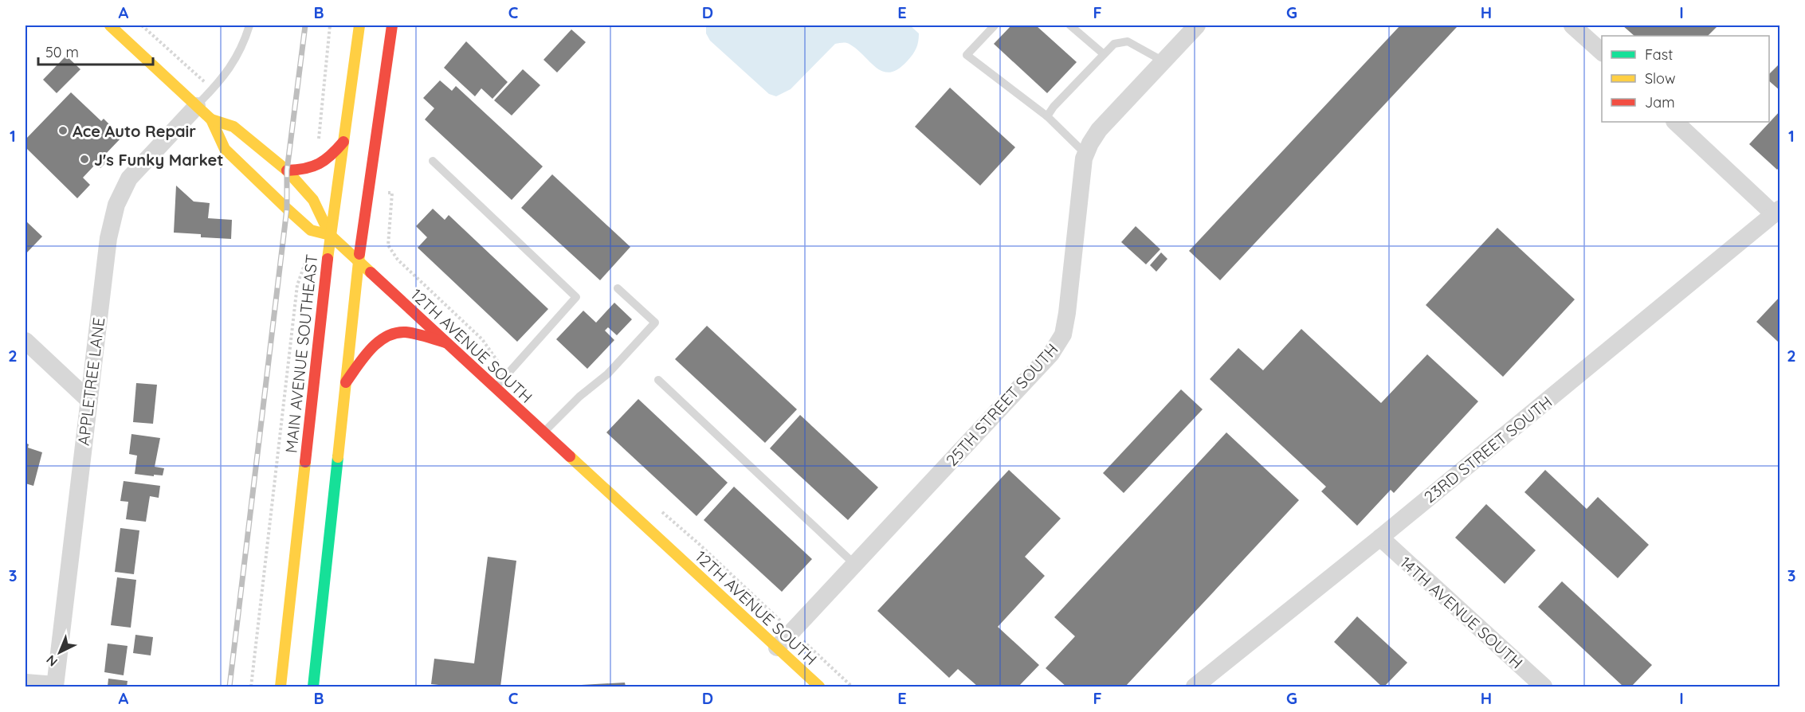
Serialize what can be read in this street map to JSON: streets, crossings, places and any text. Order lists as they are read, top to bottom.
{
  "streets": {
    "main road": ["12TH AVENUE SOUTH", "MAIN AVENUE SOUTHEAST"],
    "street": [
      "APPLETREE LANE",
      "25TH STREET SOUTH",
      "23RD STREET SOUTH",
      "14TH AVENUE SOUTH"
    ]
  },
  "crossings": [
    ["12TH AVENUE SOUTH", "MAIN AVENUE SOUTHEAST"],
    ["12TH AVENUE SOUTH", "APPLETREE LANE"],
    ["12TH AVENUE SOUTH", "25TH STREET SOUTH"],
    ["23RD STREET SOUTH", "14TH AVENUE SOUTH"]
  ],
  "places": ["Ace Auto Repair", "J's Funky Market"],
  "legend": ["Fast", "Slow", "Jam"],
  "scale_bar": "50 m",
  "north": "bottom left",
  "grid": {
    "columns": [
      "A",
      "B",
      "C",
      "D",
      "E",
      "F",
      "G",
      "H",
      "I"
    ],
    "rows": ["1", "2", "3"]
  }
}
